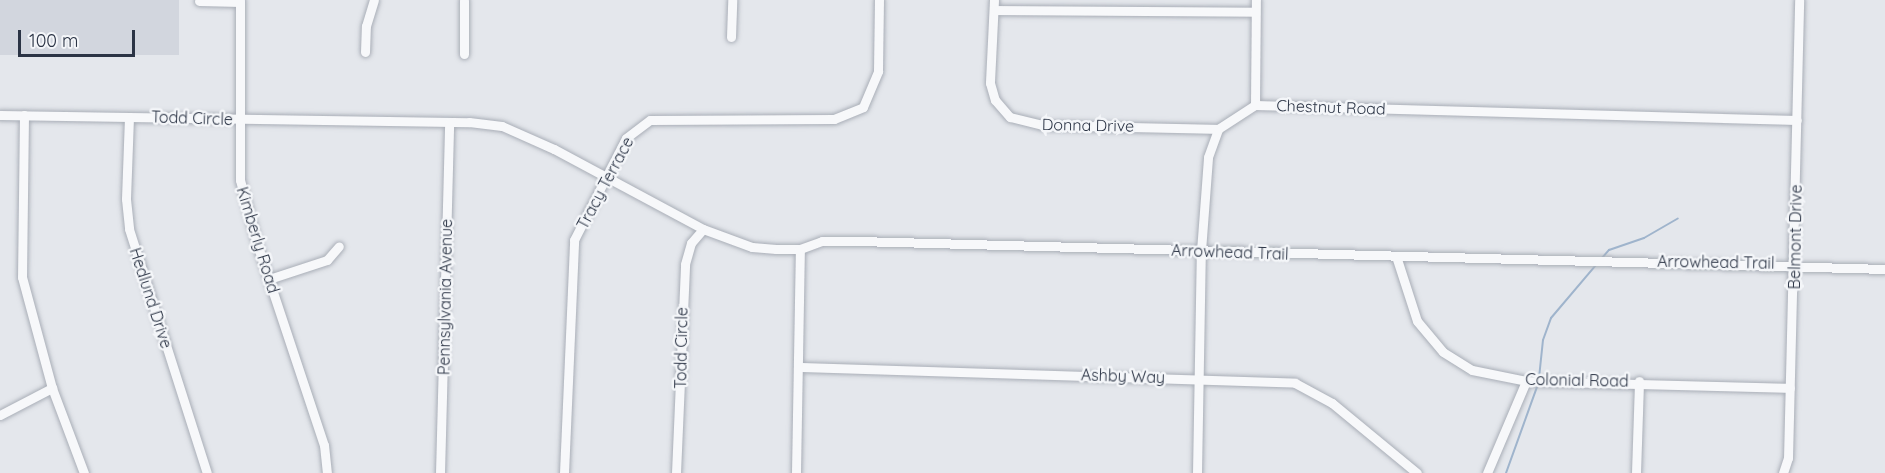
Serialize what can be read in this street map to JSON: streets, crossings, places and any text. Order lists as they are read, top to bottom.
{
  "streets": {
    "street": [
      "Chestnut Road",
      "Todd Circle",
      "Donna Drive",
      "Tracy Terrace",
      "Belmont Drive",
      "Kimberly Road",
      "Arrowhead Trail",
      "Pennsylvania Avenue",
      "Hedlund Drive",
      "Ashby Way",
      "Colonial Road"
    ]
  },
  "crossings": [
    ["Chestnut Road", "Donna Drive"],
    ["Chestnut Road", "Belmont Drive"],
    ["Todd Circle", "Tracy Terrace"],
    ["Todd Circle", "Kimberly Road"],
    ["Todd Circle", "Arrowhead Trail"],
    ["Todd Circle", "Pennsylvania Avenue"],
    ["Todd Circle", "Hedlund Drive"],
    ["Belmont Drive", "Arrowhead Trail"],
    ["Belmont Drive", "Colonial Road"],
    ["Arrowhead Trail", "Colonial Road"]
  ],
  "scale_bar": "100 m"
}
